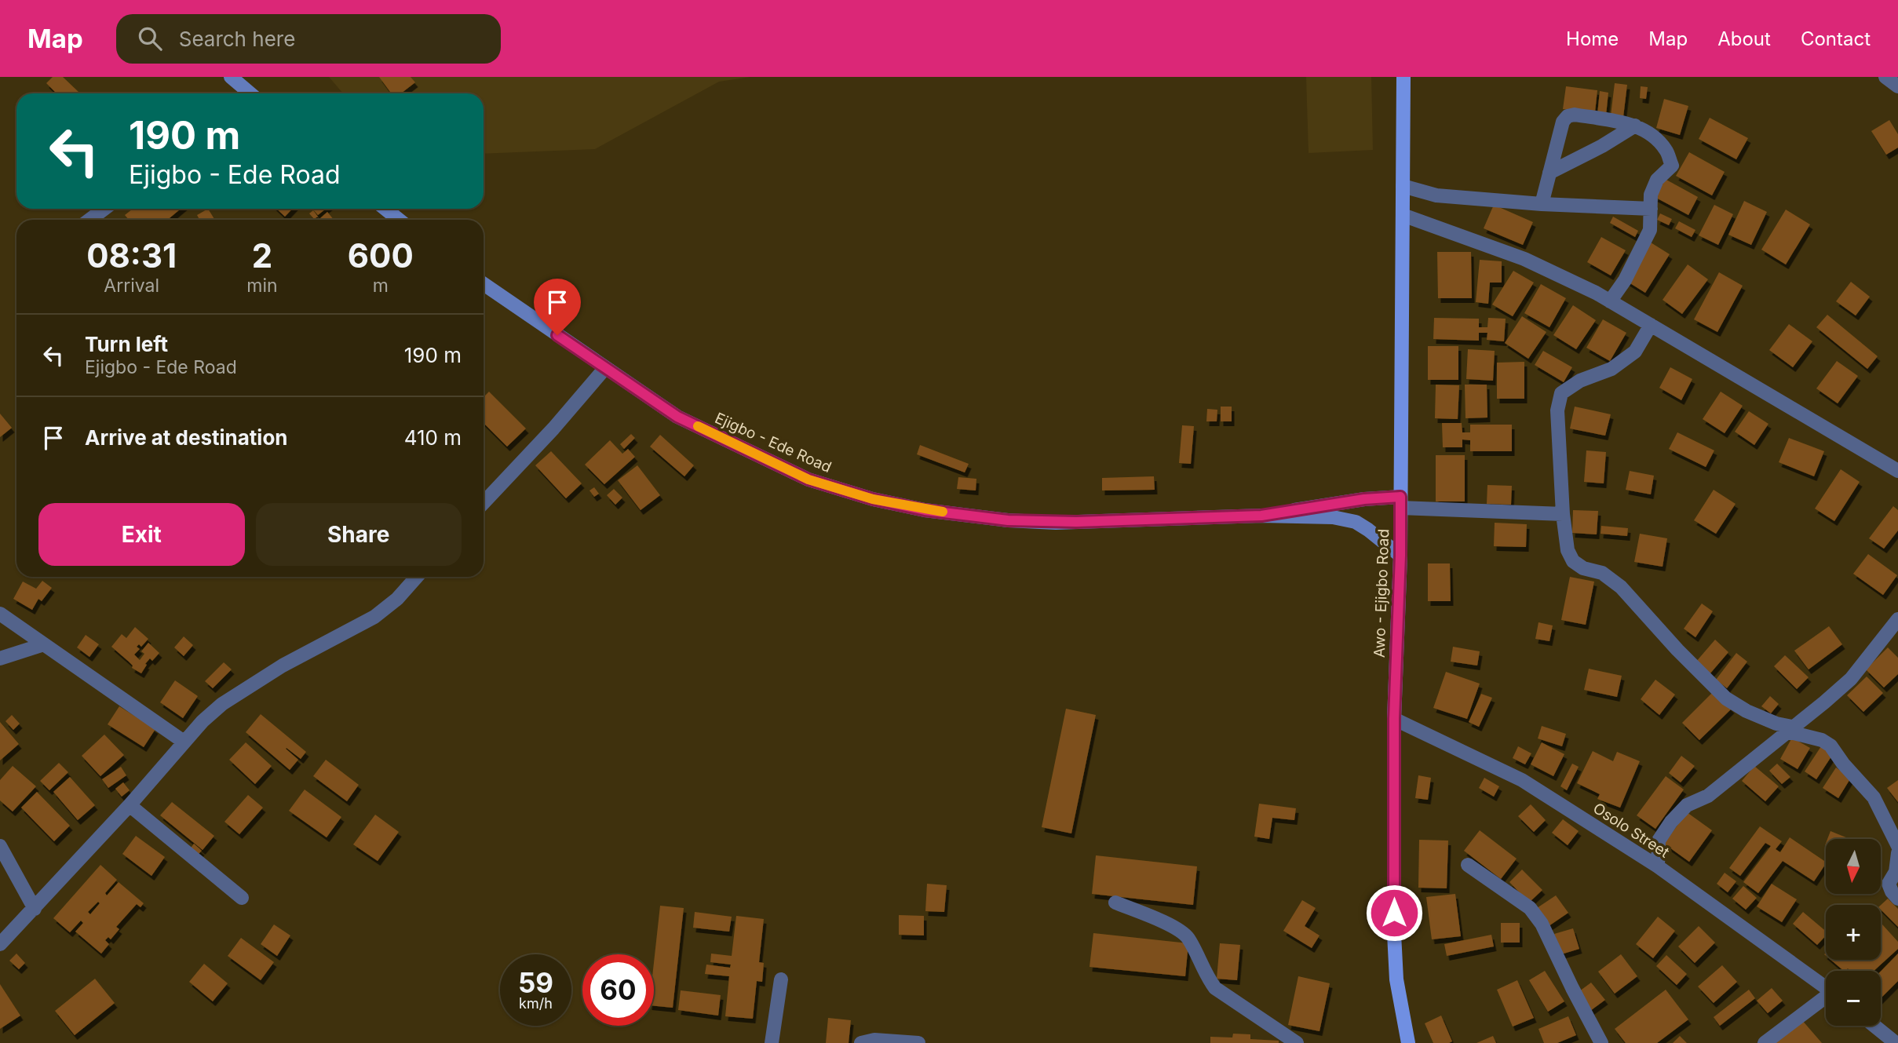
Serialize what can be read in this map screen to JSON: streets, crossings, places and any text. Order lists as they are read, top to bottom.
{
  "streets": {
    "main road": ["Ejigbo - Ede Road", "Awo - Ejigbo Road"],
    "street": ["Osolo Street"]
  },
  "crossings": [
    ["Ejigbo - Ede Road", "Awo - Ejigbo Road"],
    ["Awo - Ejigbo Road", "Osolo Street"]
  ],
  "north": "bottom",
  "page": {
    "header": "Map",
    "search": "Search here",
    "nav": [
      "Home",
      "Map",
      "About",
      "Contact"
    ],
    "turn": ["190 m", "Ejigbo - Ede Road"],
    "eta": [
      "08:31",
      "Arrival",
      "2",
      "min",
      "600",
      "m"
    ],
    "list": [
      {
        "name": "Turn left",
        "note": "Ejigbo - Ede Road",
        "value": "190 m"
      },
      {
        "name": "Arrive at destination",
        "value": "410 m"
      }
    ],
    "buttons": ["Exit", "Share"],
    "map_buttons": ["+", "−"],
    "speed": "59 km/h",
    "limit": "60"
  }
}
